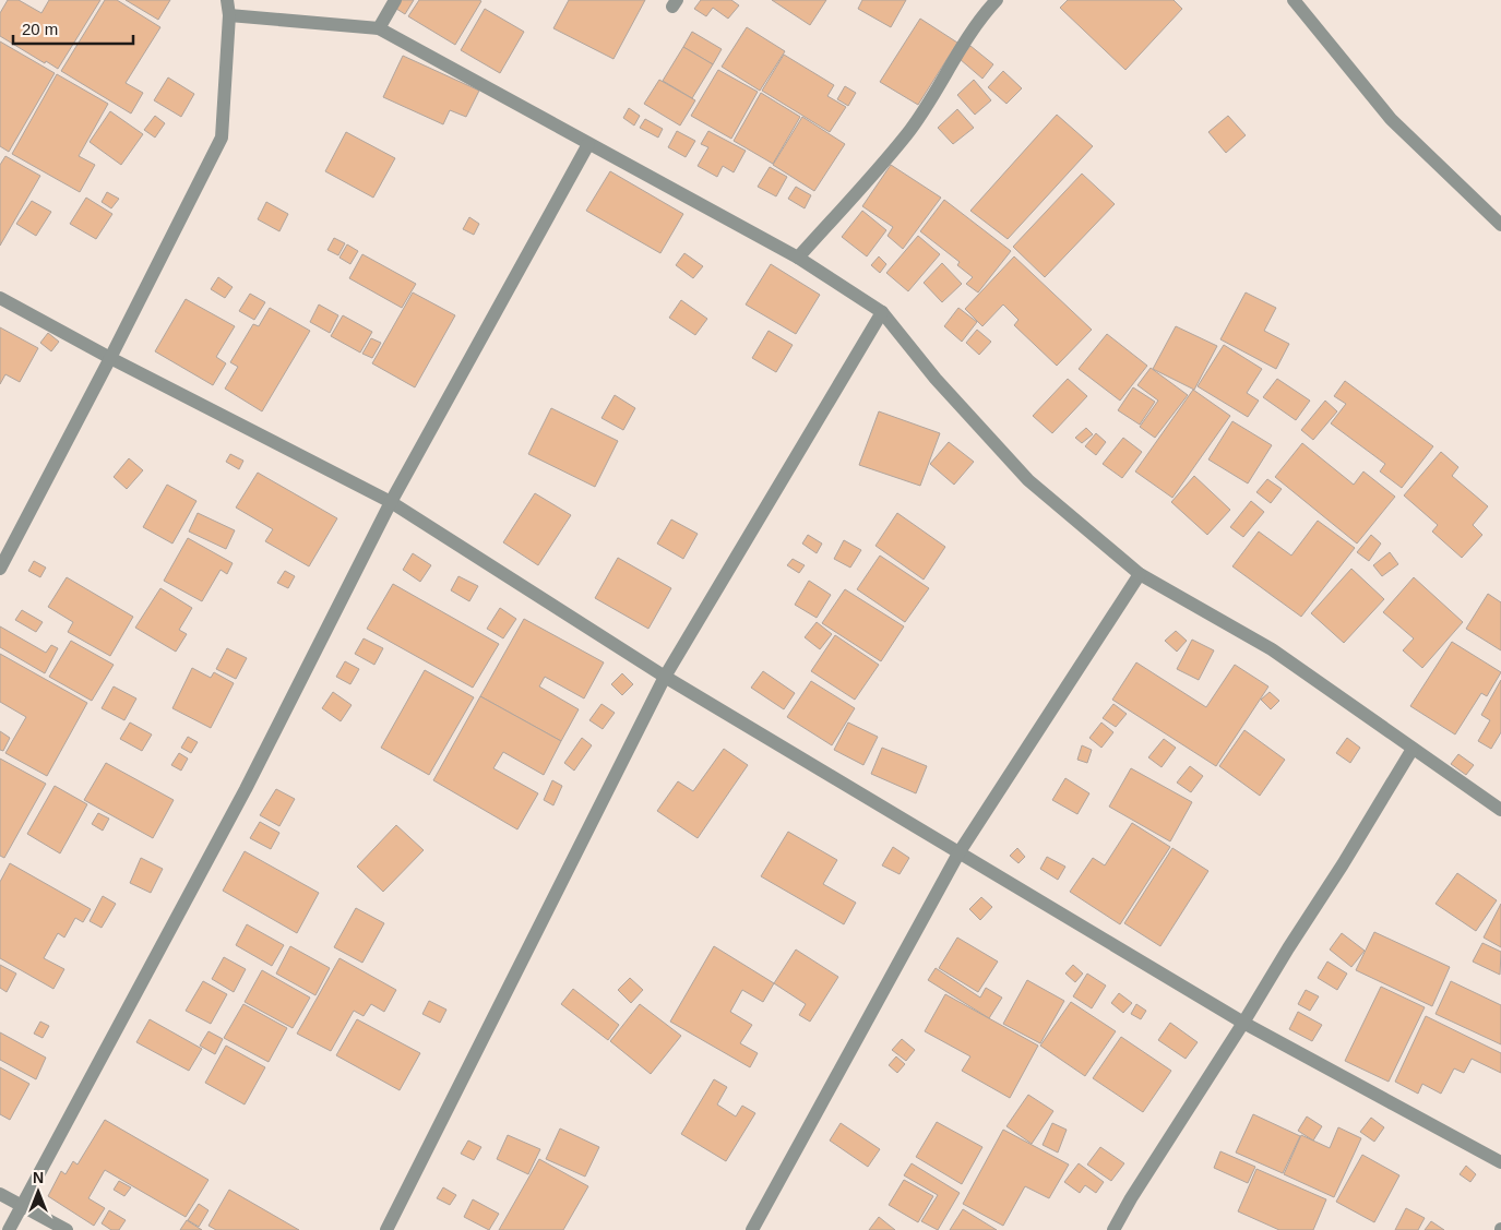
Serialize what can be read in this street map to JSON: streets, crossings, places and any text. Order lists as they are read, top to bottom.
{
  "scale_bar": "20 m",
  "north": "top"
}
